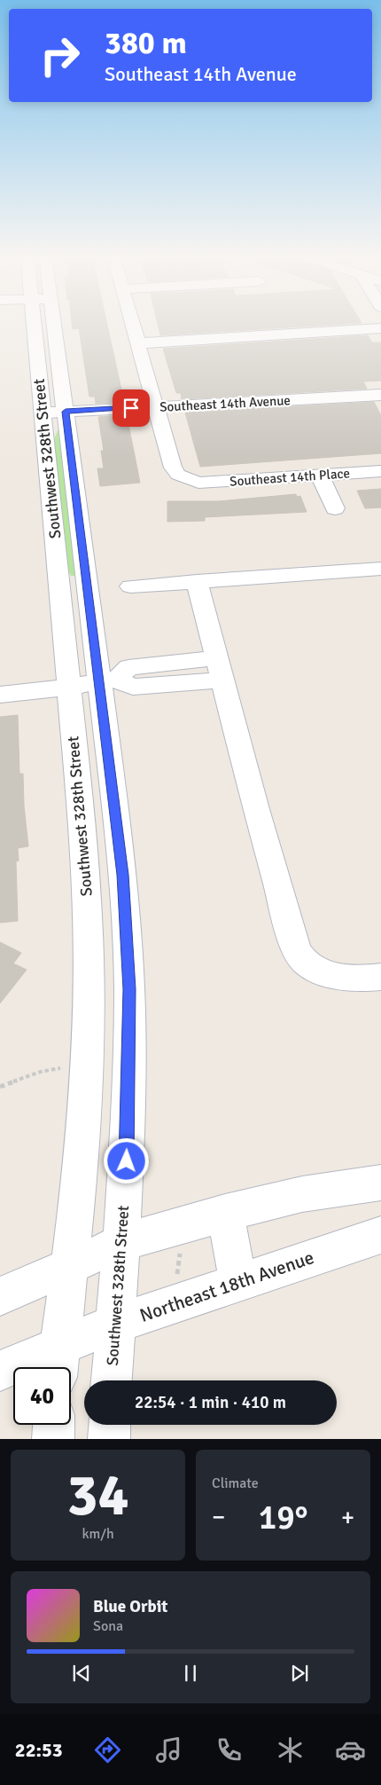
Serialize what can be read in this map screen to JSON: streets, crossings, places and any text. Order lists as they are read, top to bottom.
{
  "streets": {
    "street": [
      "Southeast 14th Avenue",
      "Southwest 328th Street",
      "Southeast 14th Place",
      "Northeast 18th Avenue"
    ]
  },
  "crossings": [
    ["Southeast 14th Avenue", "Southwest 328th Street"],
    ["Southeast 14th Avenue", "Southeast 14th Place"],
    ["Southwest 328th Street", "Northeast 18th Avenue"]
  ],
  "page": {
    "turn": ["380 m", "Southeast 14th Avenue"],
    "limit": "40",
    "trip": "22:54 · 1 min · 410 m",
    "tile": [
      ["34", "km/h"],
      "Climate"
    ],
    "heat": ["−", "19°", "+"],
    "song": ["Blue Orbit", "Sona"],
    "tabs": "22:53"
  }
}
